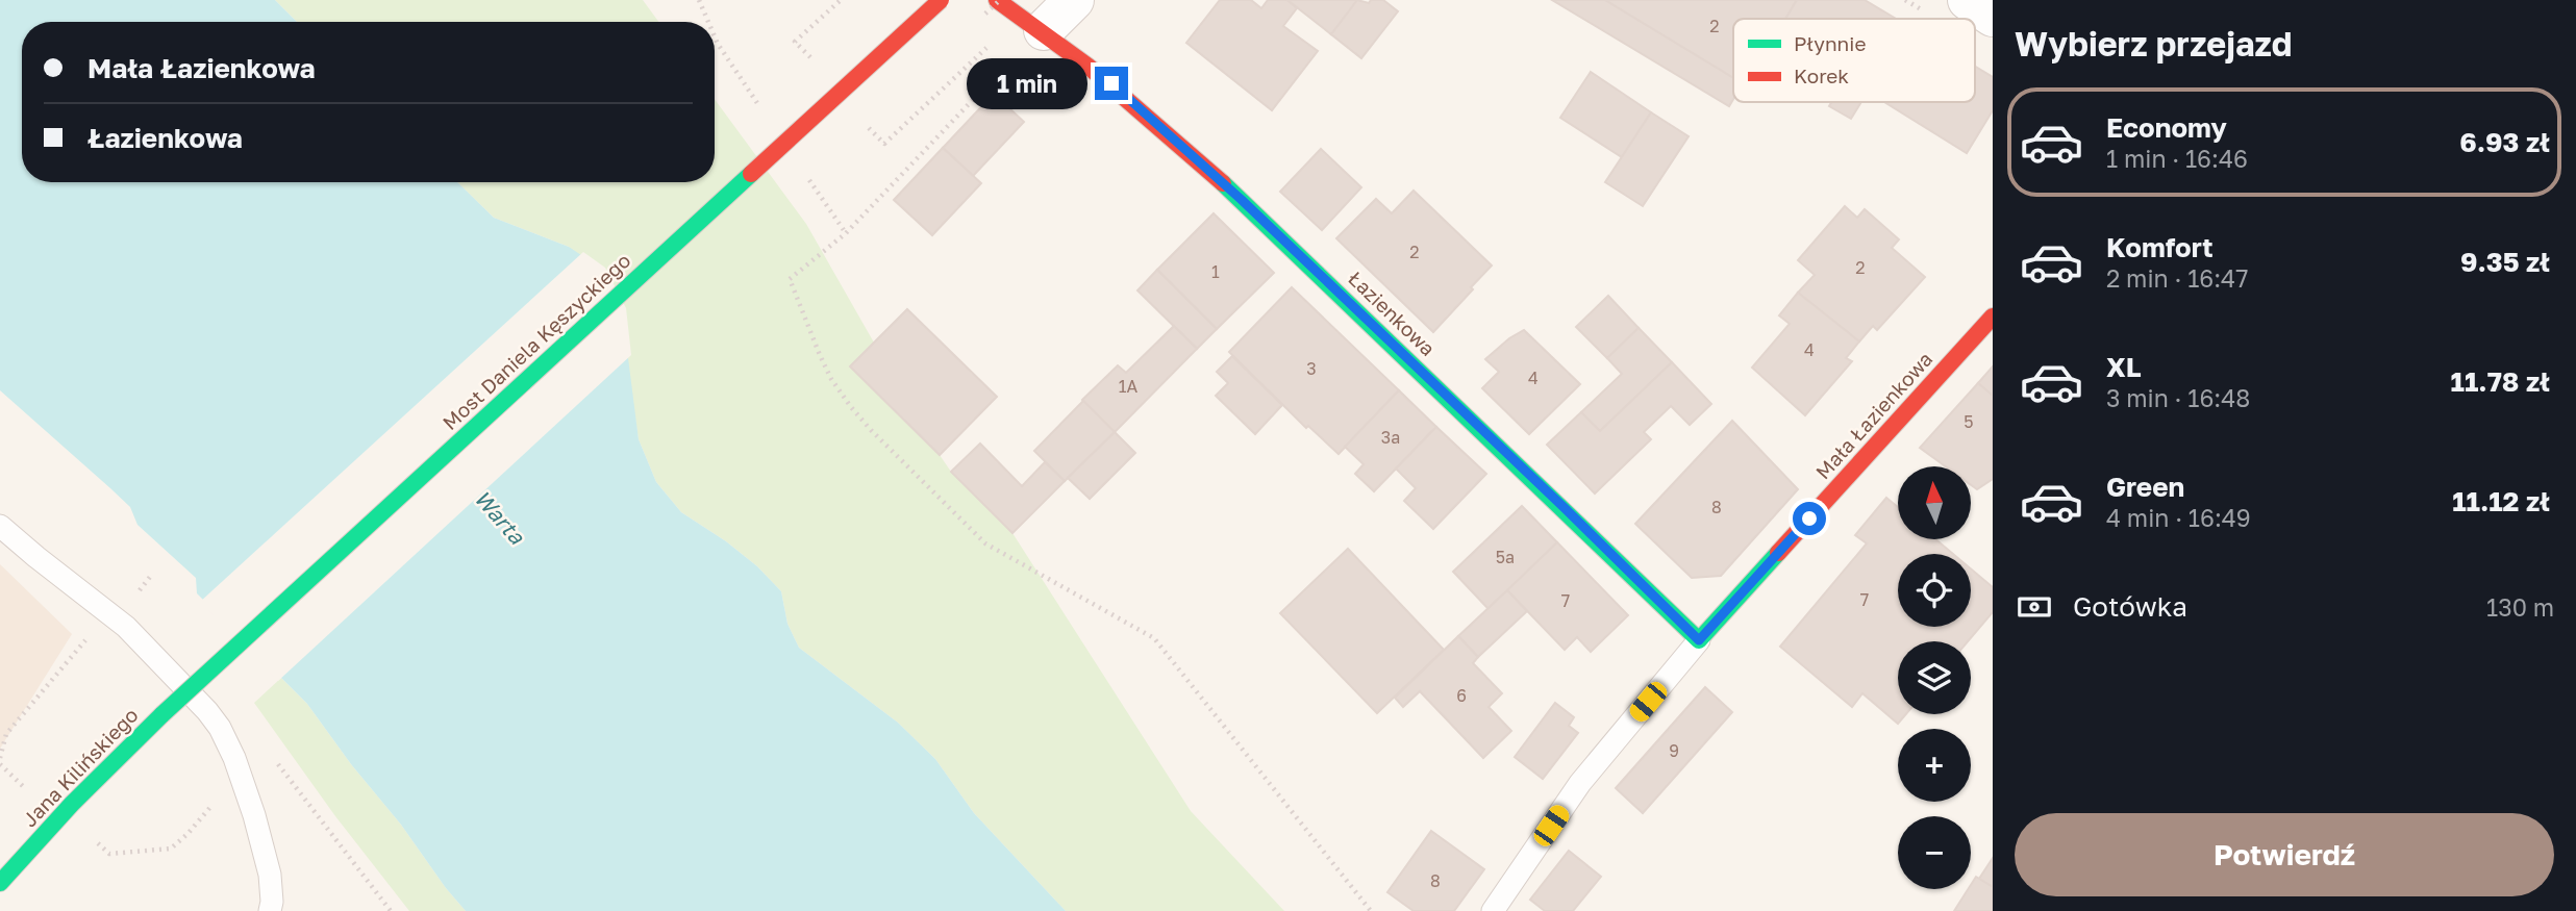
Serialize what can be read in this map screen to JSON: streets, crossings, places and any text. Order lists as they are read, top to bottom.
{
  "streets": {
    "street": [
      "Łazienkowa",
      "Most Daniela Kęszyckiego",
      "Mała Łazienkowa",
      "Jana Kilińskiego"
    ]
  },
  "crossings": [
    ["Łazienkowa", "Mała Łazienkowa"],
    ["Most Daniela Kęszyckiego", "Jana Kilińskiego"]
  ],
  "water": ["Warta"],
  "house_numbers": [
    "2",
    "2",
    "2",
    "1",
    "4",
    "3",
    "4",
    "1A",
    "5",
    "3a",
    "8",
    "5a",
    "7",
    "7",
    "6",
    "9",
    "8"
  ],
  "legend": ["Płynnie", "Korek"],
  "north": "top",
  "page": {
    "heading": "Wybierz przejazd",
    "banner": ["Mała Łazienkowa", "Łazienkowa"],
    "bubble": "1 min",
    "list": [
      {
        "name": "Economy",
        "note": "1 min · 16:46",
        "value": "6.93 zł"
      },
      {
        "name": "Komfort",
        "note": "2 min · 16:47",
        "value": "9.35 zł"
      },
      {
        "name": "XL",
        "note": "3 min · 16:48",
        "value": "11.78 zł"
      },
      {
        "name": "Green",
        "note": "4 min · 16:49",
        "value": "11.12 zł"
      }
    ],
    "map_buttons": ["+", "−"],
    "pay": ["Gotówka", "130 m"],
    "buttons": "Potwierdź"
  }
}
